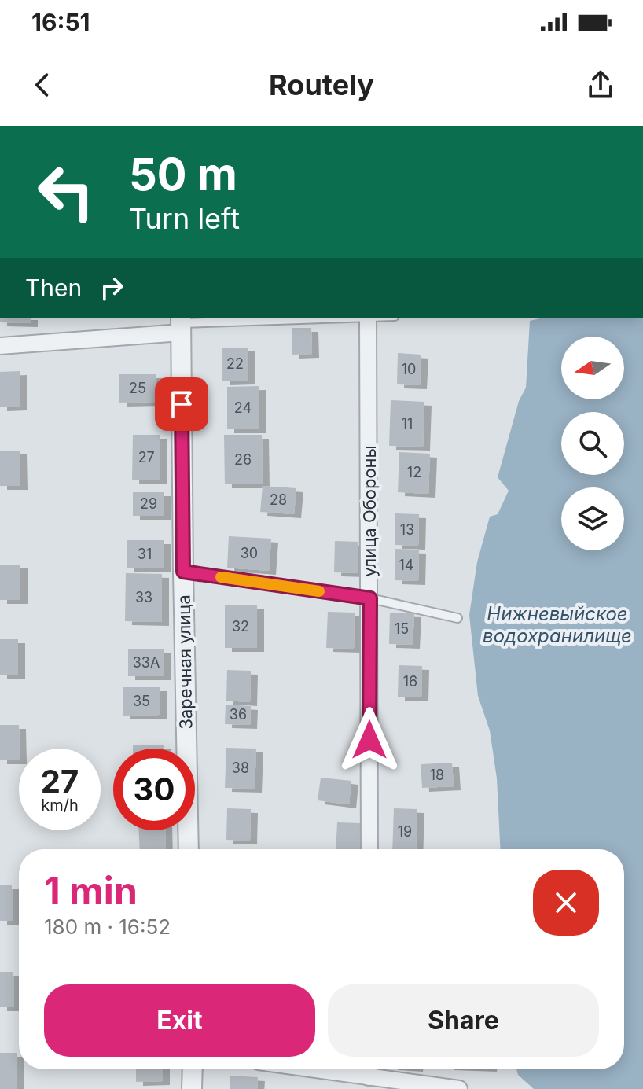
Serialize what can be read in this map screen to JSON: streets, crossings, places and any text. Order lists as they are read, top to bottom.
{
  "streets": {
    "street": ["улица Обороны", "Заречная улица"]
  },
  "water": ["Нижневыйское водохранилище"],
  "house_numbers": [
    "22",
    "10",
    "25",
    "24",
    "11",
    "27",
    "26",
    "12",
    "28",
    "29",
    "13",
    "30",
    "31",
    "14",
    "33",
    "32",
    "15",
    "33А",
    "16",
    "35",
    "36",
    "38",
    "18",
    "19"
  ],
  "north": "left",
  "page": {
    "status": "16:51",
    "header": "Routely",
    "turn": ["50 m", "Turn left"],
    "then": "Then",
    "speed": "27 km/h",
    "limit": "30",
    "heading": ["1 min", "180 m · 16:52"],
    "buttons": ["Exit", "Share"]
  }
}
